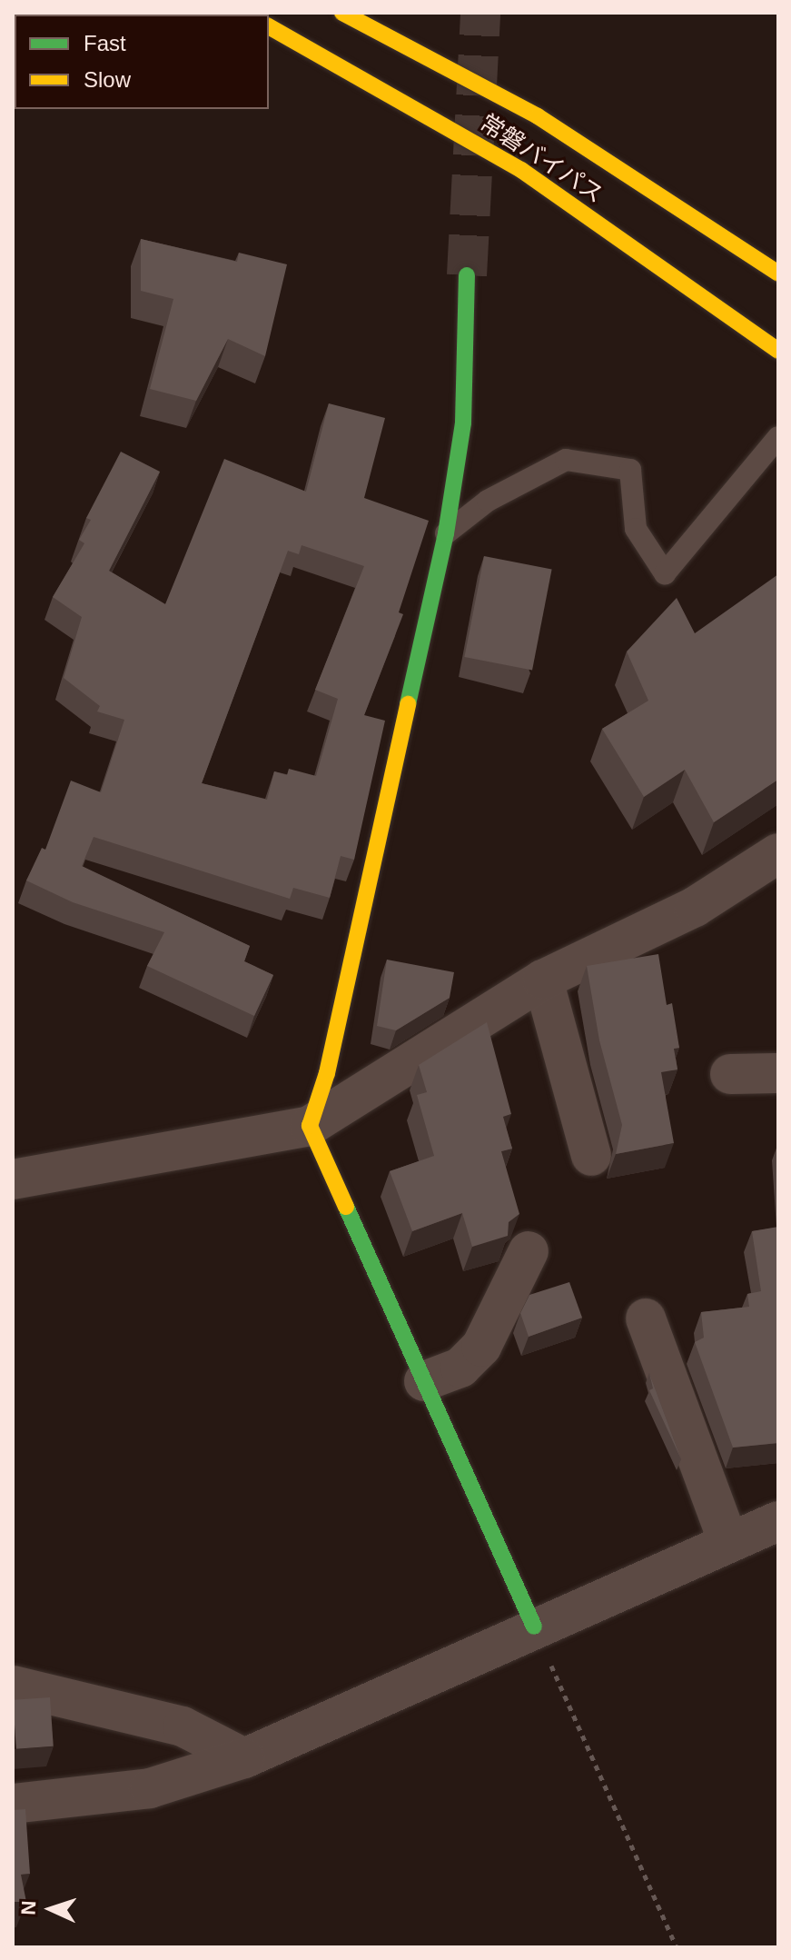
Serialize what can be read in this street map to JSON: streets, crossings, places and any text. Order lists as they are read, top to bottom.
{
  "streets": {
    "main road": ["常磐バイパス"]
  },
  "legend": ["Fast", "Slow"],
  "north": "left"
}
